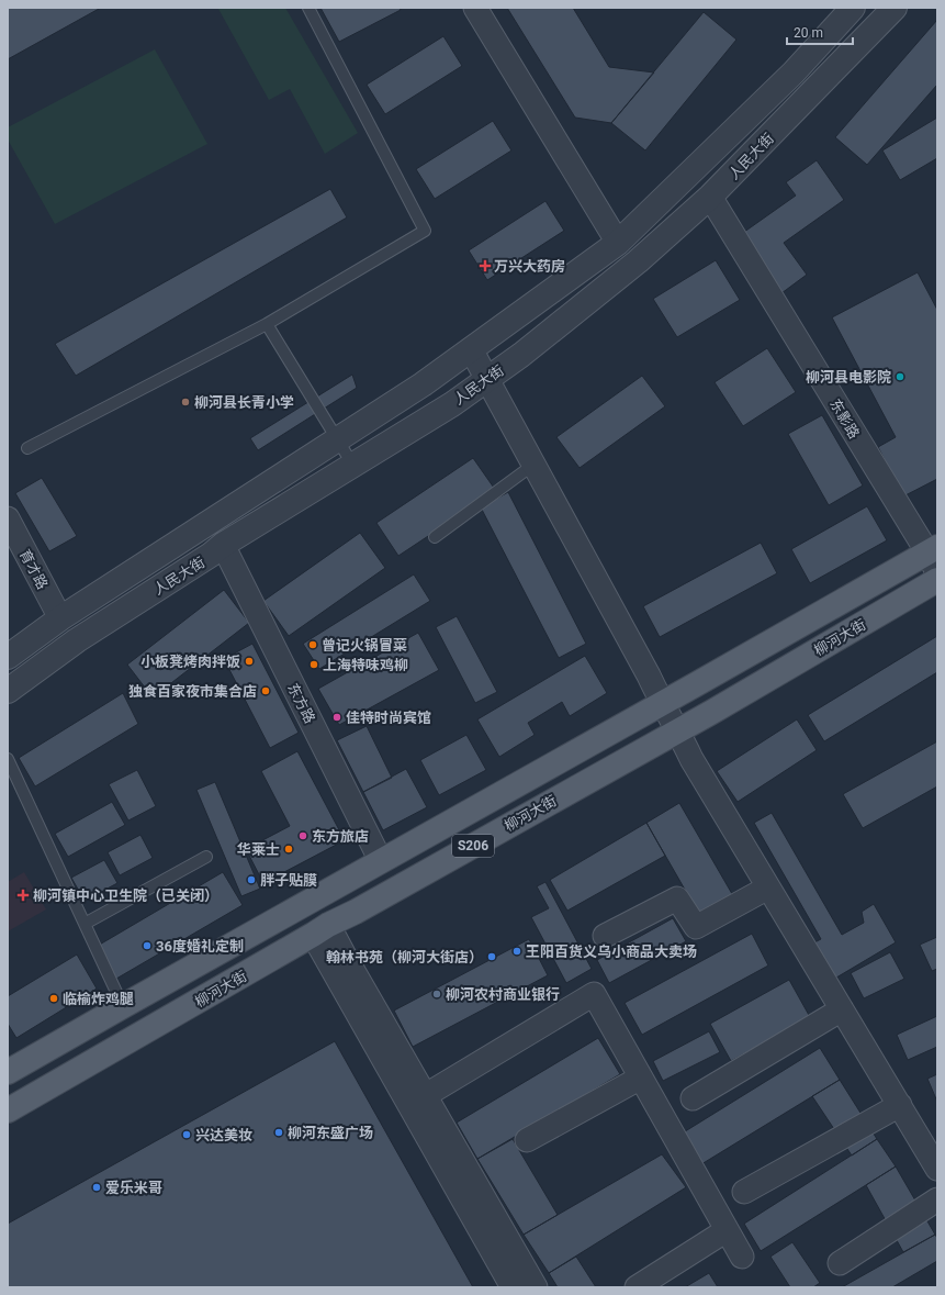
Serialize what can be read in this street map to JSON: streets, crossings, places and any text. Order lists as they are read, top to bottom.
{
  "streets": {
    "main road": ["柳河大街", "S206"],
    "street": [
      "人民大街",
      "东影路",
      "育才路",
      "东方路"
    ]
  },
  "crossings": [
    ["人民大街", "东影路"],
    ["人民大街", "育才路"],
    ["人民大街", "东方路"],
    ["东影路", "柳河大街"],
    ["柳河大街", "东方路"]
  ],
  "places": {
    "health": ["万兴大药房", "柳河镇中心卫生院（已关闭）"],
    "other": [
      "柳河县电影院",
      "柳河县长青小学",
      "曾记火锅冒菜",
      "小板凳烤肉拌饭",
      "上海特味鸡柳",
      "独食百家夜市集合店",
      "佳特时尚宾馆",
      "东方旅店",
      "华莱士",
      "胖子贴膜",
      "36度婚礼定制",
      "王阳百货义乌小商品大卖场",
      "翰林书苑（柳河大街店）",
      "柳河农村商业银行",
      "临榆炸鸡腿",
      "柳河东盛广场",
      "兴达美妆",
      "爱乐米哥"
    ]
  },
  "scale_bar": "20 m"
}
